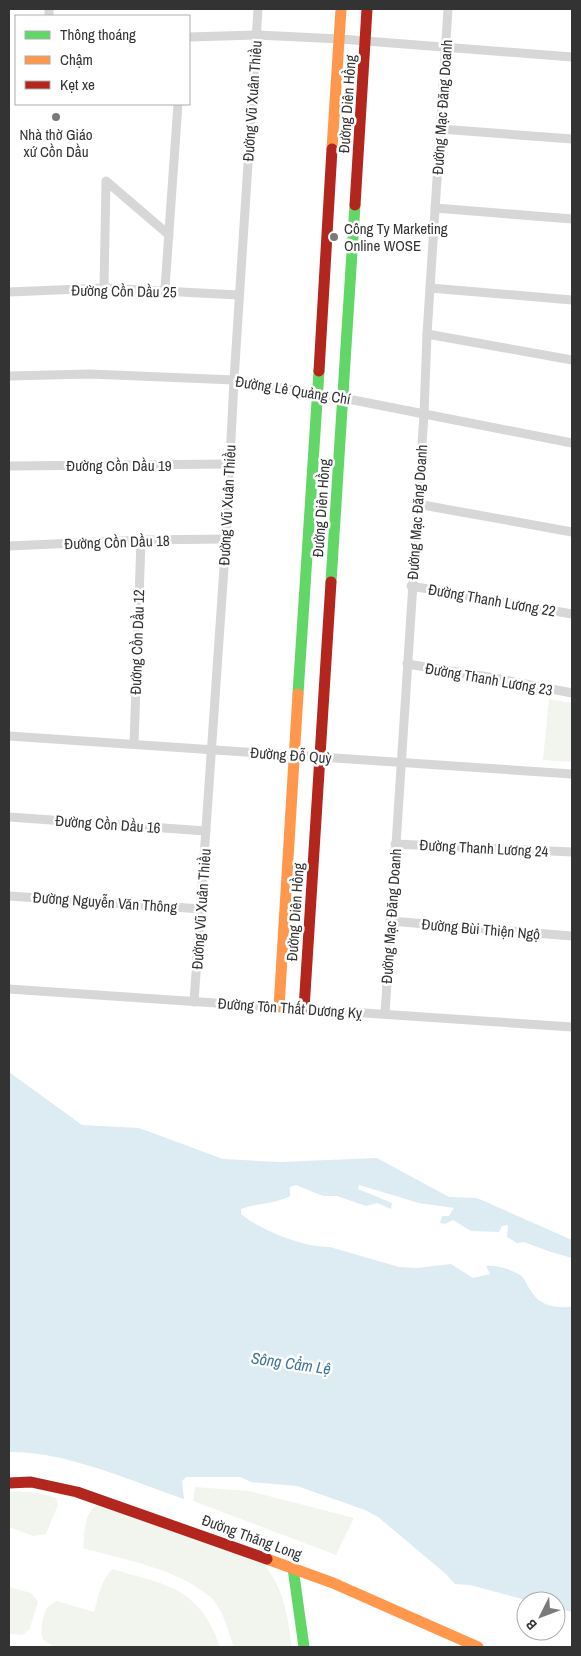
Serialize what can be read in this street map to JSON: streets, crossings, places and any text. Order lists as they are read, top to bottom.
{
  "streets": {
    "street": [
      "Đường Vũ Xuân Thiều",
      "Đường Diên Hồng",
      "Đường Mạc Đăng Doanh",
      "Đường Cồn Dầu 25",
      "Đường Lê Quảng Chí",
      "Đường Cồn Dầu 19",
      "Đường Cồn Dầu 18",
      "Đường Thanh Lương 22",
      "Đường Cồn Dầu 12",
      "Đường Thanh Lương 23",
      "Đường Đỗ Quỳ",
      "Đường Cồn Dầu 16",
      "Đường Thanh Lương 24",
      "Đường Nguyễn Văn Thông",
      "Đường Bùi Thiện Ngộ",
      "Đường Tôn Thất Dương Kỵ",
      "Đường Thăng Long"
    ]
  },
  "crossings": [
    ["Đường Vũ Xuân Thiều", "Đường Cồn Dầu 25"],
    ["Đường Vũ Xuân Thiều", "Đường Lê Quảng Chí"],
    ["Đường Vũ Xuân Thiều", "Đường Cồn Dầu 19"],
    ["Đường Vũ Xuân Thiều", "Đường Cồn Dầu 18"],
    ["Đường Vũ Xuân Thiều", "Đường Đỗ Quỳ"],
    ["Đường Vũ Xuân Thiều", "Đường Cồn Dầu 16"],
    ["Đường Vũ Xuân Thiều", "Đường Nguyễn Văn Thông"],
    ["Đường Vũ Xuân Thiều", "Đường Tôn Thất Dương Kỵ"],
    ["Đường Diên Hồng", "Đường Lê Quảng Chí"],
    ["Đường Diên Hồng", "Đường Đỗ Quỳ"],
    ["Đường Diên Hồng", "Đường Tôn Thất Dương Kỵ"],
    ["Đường Mạc Đăng Doanh", "Đường Lê Quảng Chí"],
    ["Đường Mạc Đăng Doanh", "Đường Thanh Lương 22"],
    ["Đường Mạc Đăng Doanh", "Đường Thanh Lương 23"],
    ["Đường Mạc Đăng Doanh", "Đường Đỗ Quỳ"],
    ["Đường Mạc Đăng Doanh", "Đường Thanh Lương 24"],
    ["Đường Mạc Đăng Doanh", "Đường Bùi Thiện Ngộ"],
    ["Đường Mạc Đăng Doanh", "Đường Tôn Thất Dương Kỵ"],
    ["Đường Cồn Dầu 18", "Đường Cồn Dầu 12"],
    ["Đường Cồn Dầu 12", "Đường Đỗ Quỳ"]
  ],
  "water": ["Sông Cẩm Lệ"],
  "places": ["Nhà thờ Giáo xứ Cồn Dầu", "Công Ty Marketing Online WOSE"],
  "legend": ["Thông thoáng", "Chậm", "Kẹt xe"],
  "north": "bottom left"
}
